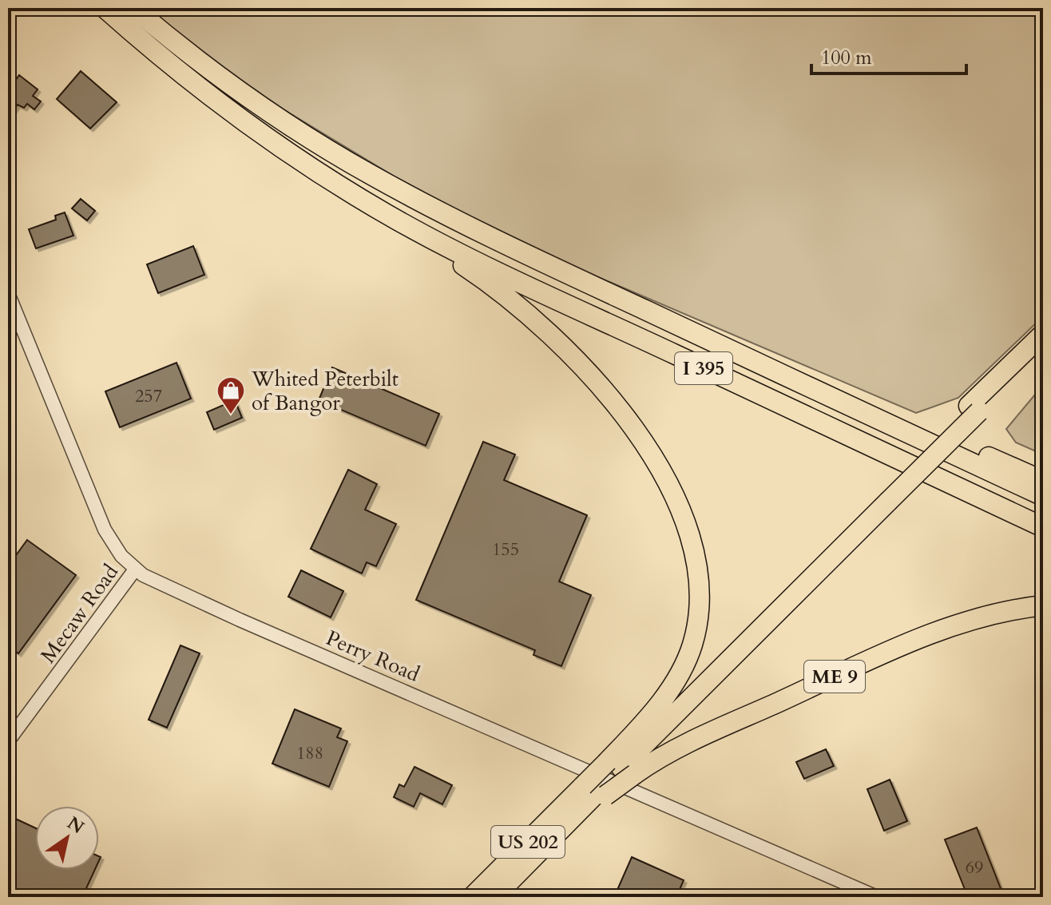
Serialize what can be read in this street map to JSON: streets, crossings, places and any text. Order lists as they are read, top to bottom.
{
  "streets": {
    "highway": ["I 395", "ME 9", "US 202"],
    "street": ["Mecaw Road", "Perry Road"]
  },
  "crossings": [
    ["Mecaw Road", "Perry Road"],
    ["ME 9", "US 202"]
  ],
  "places": {
    "shop": ["Whited Peterbilt of Bangor"]
  },
  "house_numbers": [
    "257",
    "155",
    "188",
    "69"
  ],
  "scale_bar": "100 m",
  "north": "top right"
}
